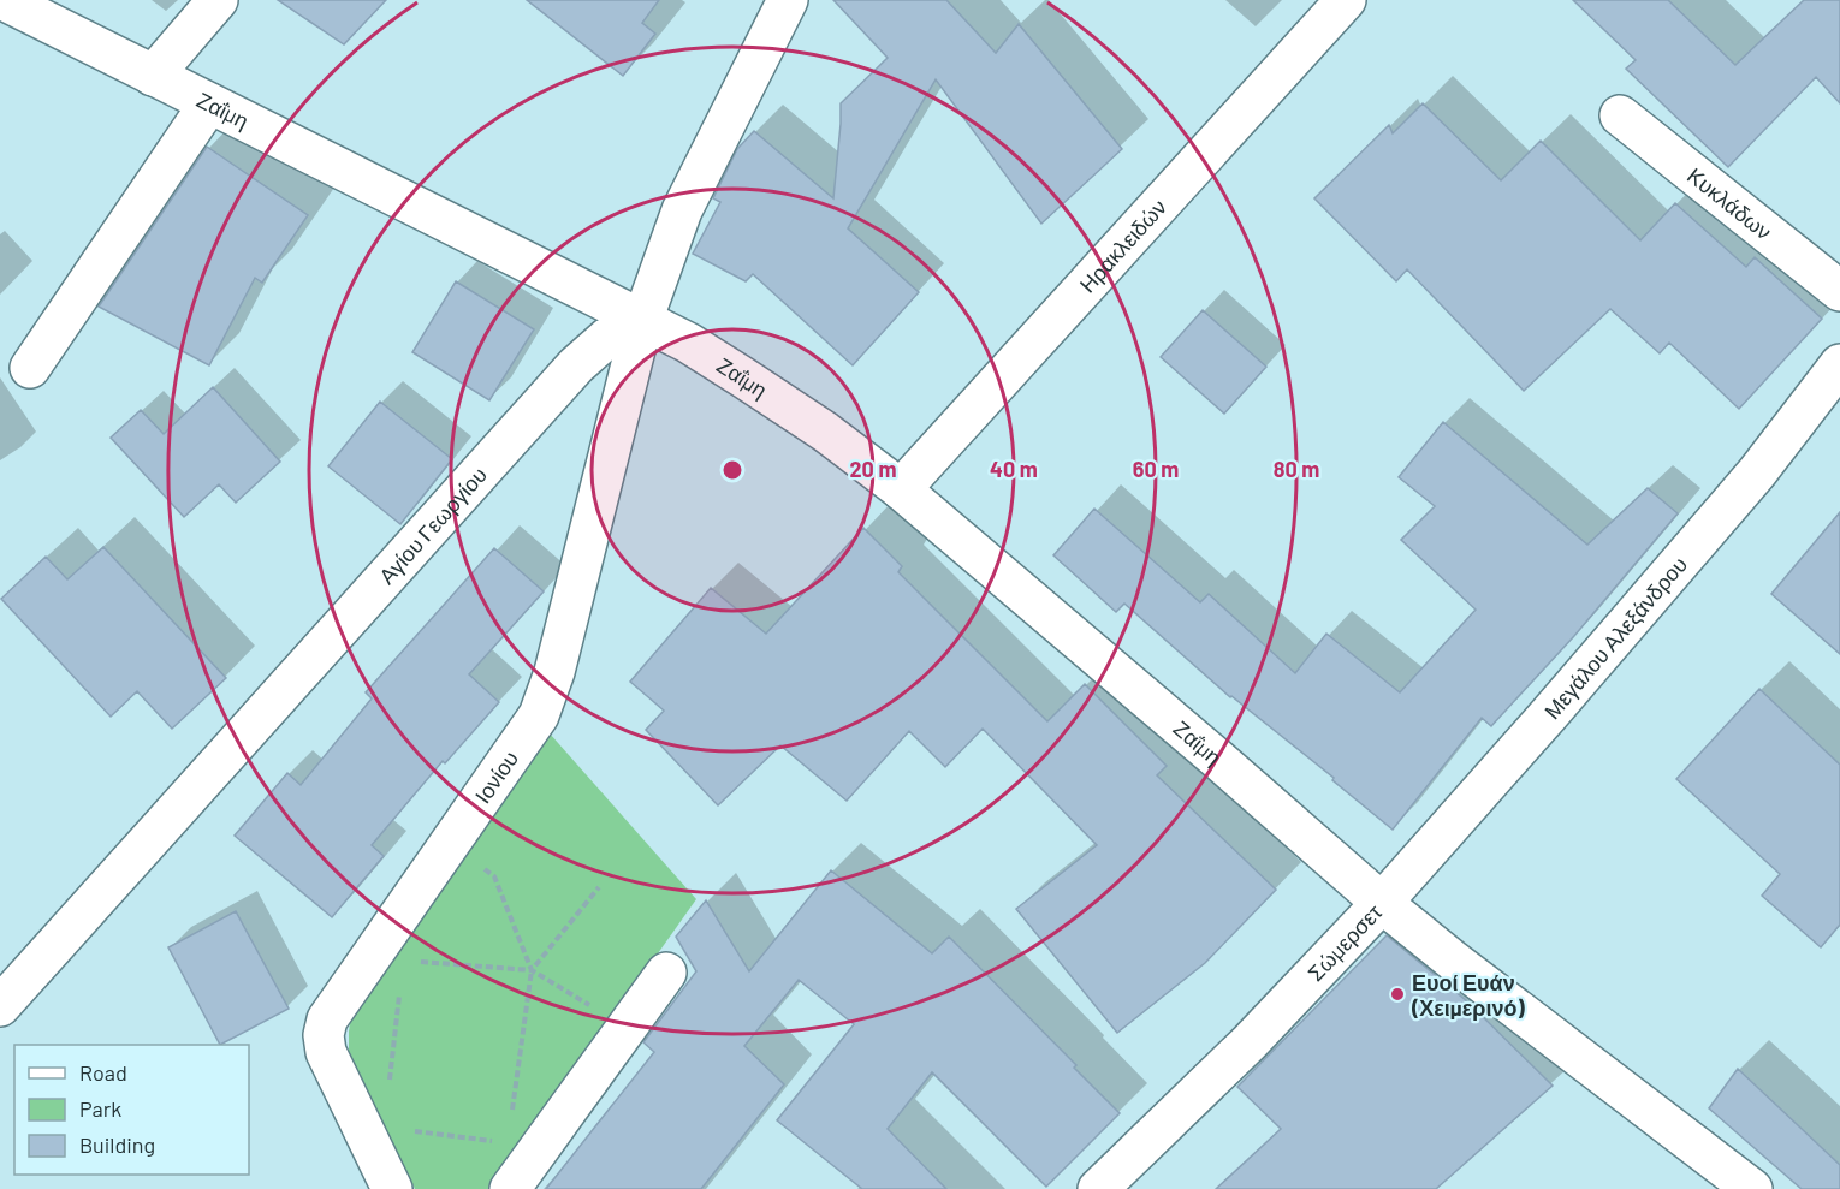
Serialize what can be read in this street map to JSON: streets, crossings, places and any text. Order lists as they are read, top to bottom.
{
  "streets": {
    "street": [
      "Ζαΐμη",
      "Κυκλάδων",
      "Ηρακλειδών",
      "Αγίου Γεωργίου",
      "Μεγάλου Αλεξάνδρου",
      "Ιονίου",
      "Σώμερσετ"
    ]
  },
  "crossings": [
    ["Ζαΐμη", "Ηρακλειδών"],
    ["Ζαΐμη", "Αγίου Γεωργίου"],
    ["Ζαΐμη", "Μεγάλου Αλεξάνδρου"],
    ["Ζαΐμη", "Ιονίου"],
    ["Ζαΐμη", "Σώμερσετ"],
    ["Αγίου Γεωργίου", "Ιονίου"],
    ["Μεγάλου Αλεξάνδρου", "Σώμερσετ"]
  ],
  "places": ["Ευοί Ευάν (Χειμερινό)"],
  "legend": ["Road", "Park", "Building"],
  "rings": [
    "20 m",
    "40 m",
    "60 m",
    "80 m"
  ]
}
